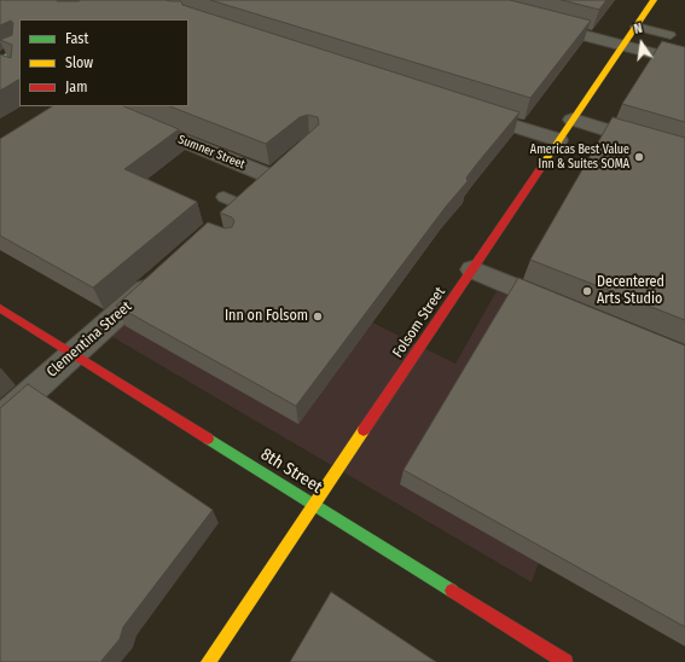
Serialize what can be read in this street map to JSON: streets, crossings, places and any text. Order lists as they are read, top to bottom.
{
  "streets": {
    "main road": ["Folsom Street", "8th Street"],
    "street": ["Sumner Street", "Clementina Street"]
  },
  "crossings": [
    ["Folsom Street", "8th Street"],
    ["Clementina Street", "8th Street"]
  ],
  "places": ["Americas Best Value Inn & Suites SOMA", "Decentered Arts Studio", "Inn on Folsom"],
  "legend": ["Fast", "Slow", "Jam"],
  "north": "top"
}
